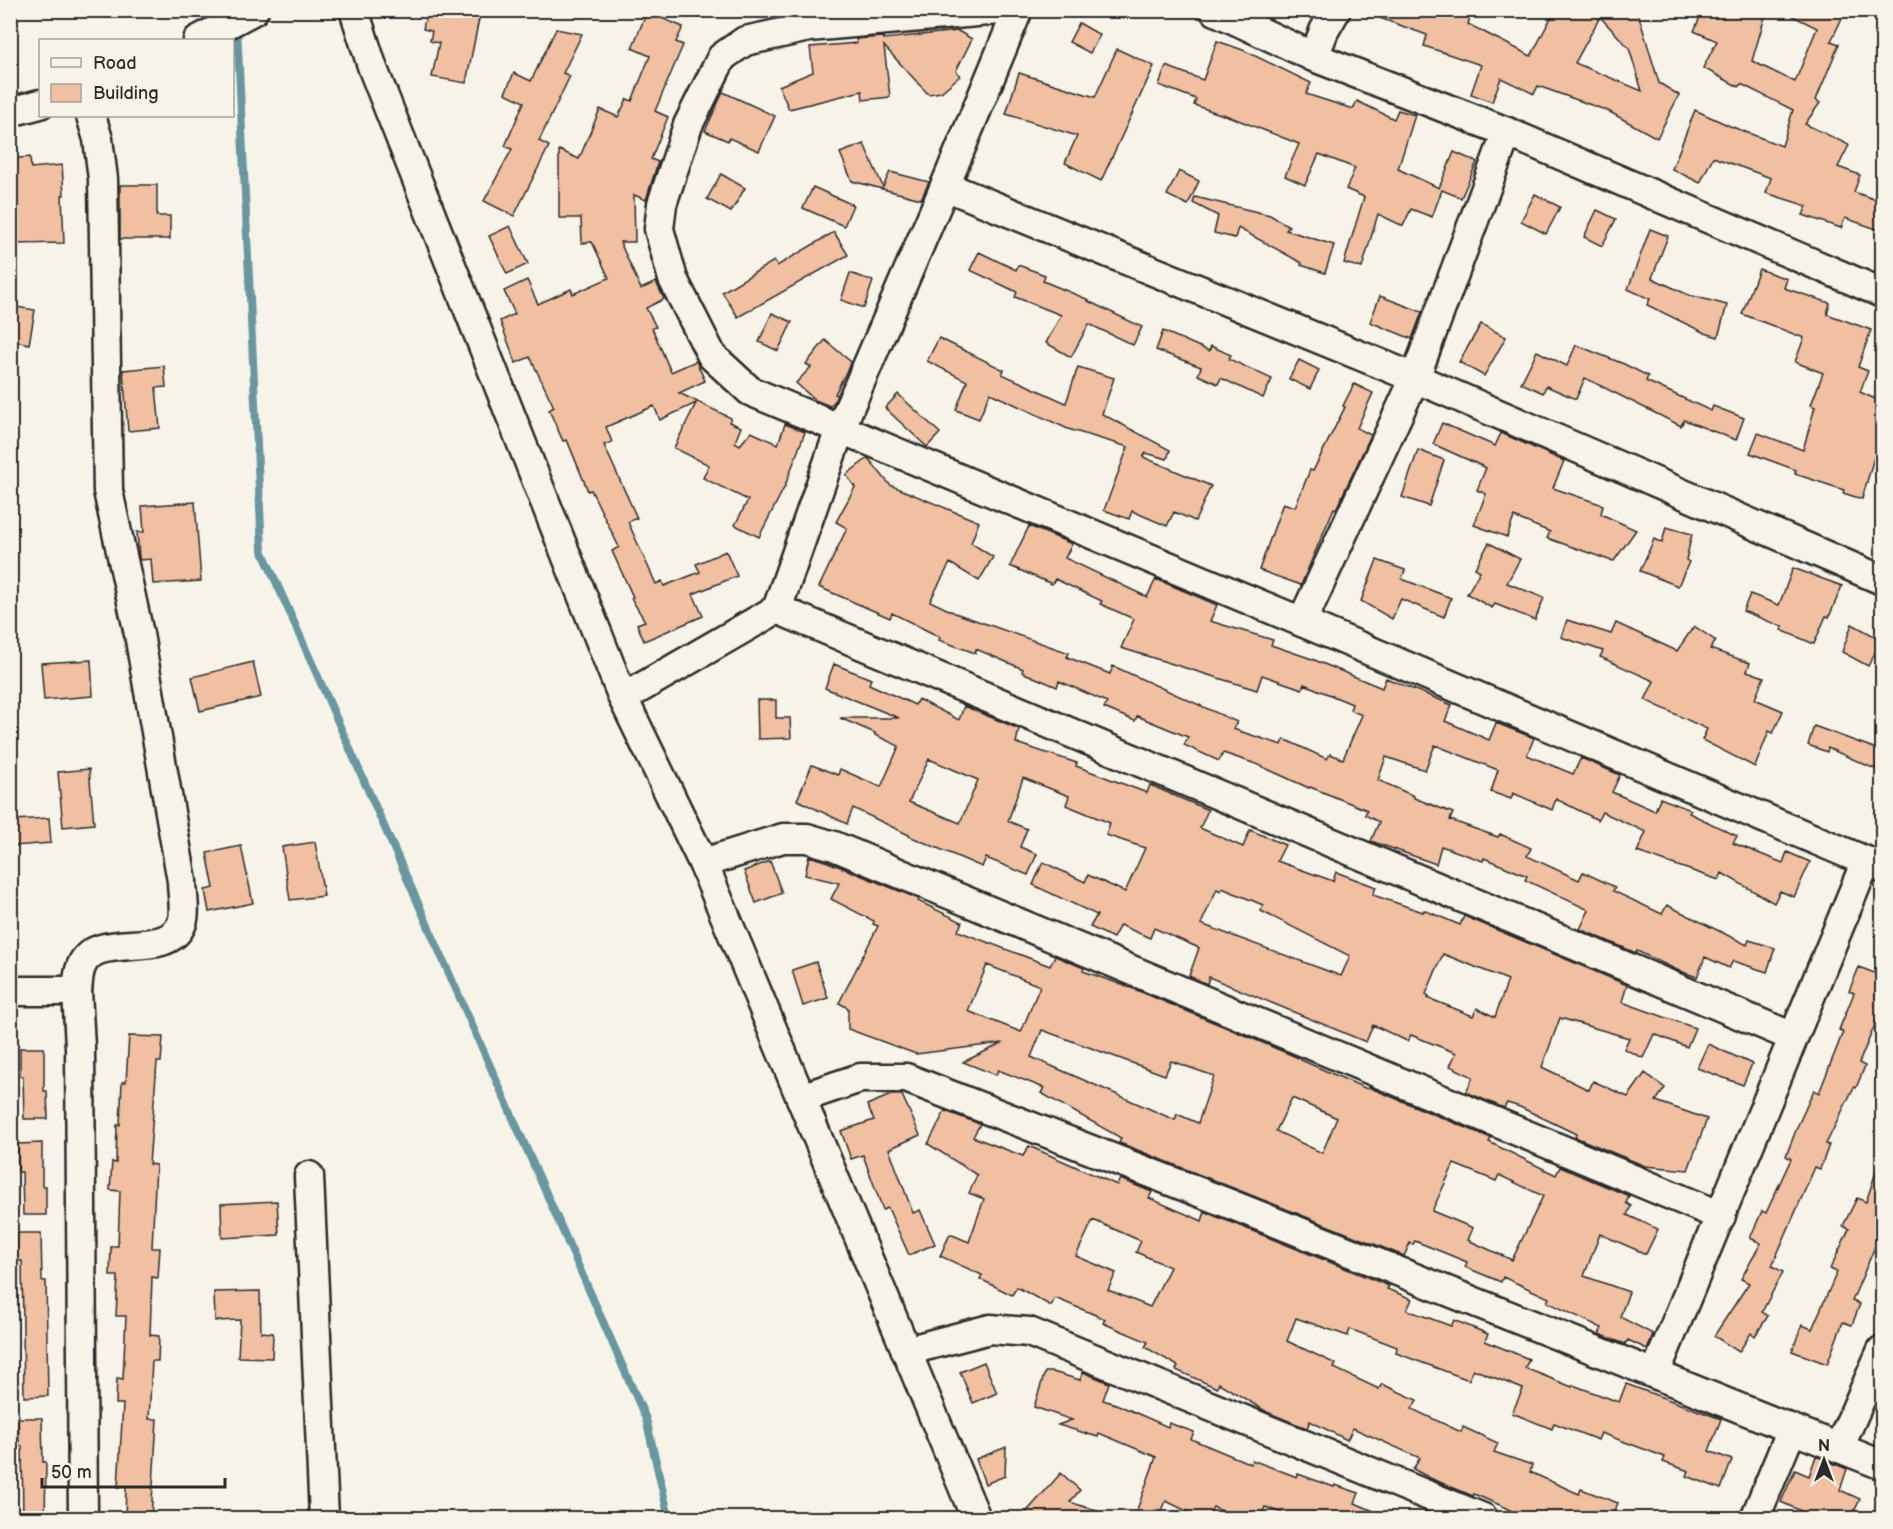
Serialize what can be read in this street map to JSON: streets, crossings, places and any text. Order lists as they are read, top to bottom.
{
  "legend": ["Road", "Building"],
  "scale_bar": "50 m",
  "north": "top"
}
